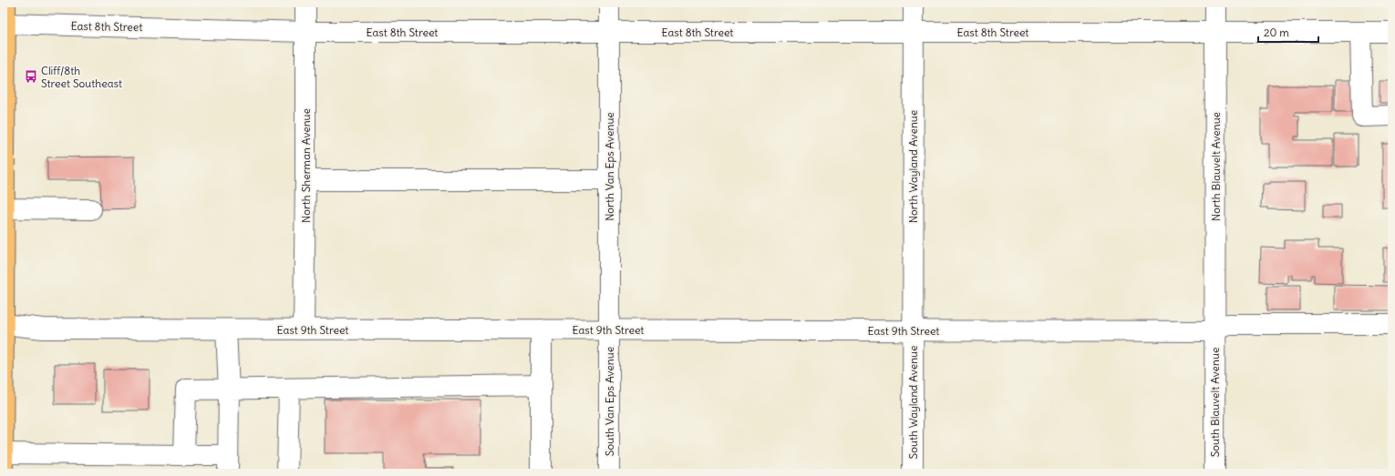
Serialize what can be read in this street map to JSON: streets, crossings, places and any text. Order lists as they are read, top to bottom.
{
  "streets": {
    "street": [
      "East 8th Street",
      "North Sherman Avenue",
      "North Van Eps Avenue",
      "North Wayland Avenue",
      "North Blauvelt Avenue",
      "East 9th Street",
      "South Van Eps Avenue",
      "South Wayland Avenue",
      "South Blauvelt Avenue"
    ]
  },
  "crossings": [
    ["East 8th Street", "North Sherman Avenue"],
    ["East 8th Street", "North Van Eps Avenue"],
    ["East 8th Street", "North Wayland Avenue"],
    ["East 8th Street", "North Blauvelt Avenue"],
    ["North Sherman Avenue", "East 9th Street"],
    ["North Van Eps Avenue", "East 9th Street"],
    ["North Van Eps Avenue", "South Van Eps Avenue"],
    ["North Wayland Avenue", "East 9th Street"],
    ["North Wayland Avenue", "South Wayland Avenue"],
    ["North Blauvelt Avenue", "East 9th Street"],
    ["North Blauvelt Avenue", "South Blauvelt Avenue"],
    ["East 9th Street", "South Van Eps Avenue"],
    ["East 9th Street", "South Wayland Avenue"],
    ["East 9th Street", "South Blauvelt Avenue"]
  ],
  "places": {
    "bus stop": ["Cliff/8th Street Southeast"]
  },
  "scale_bar": "20 m"
}
